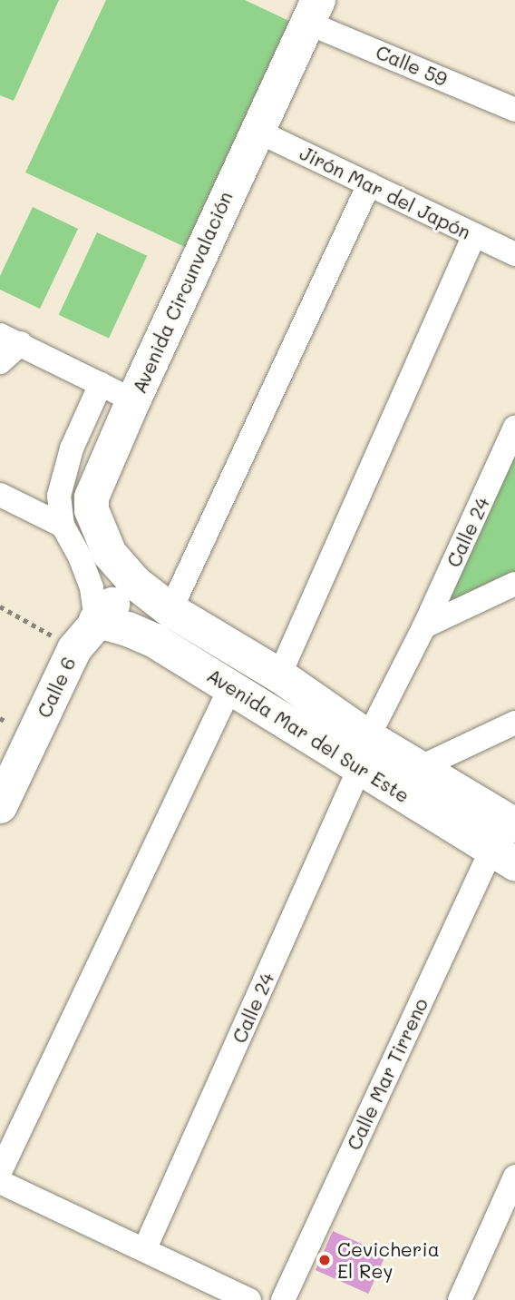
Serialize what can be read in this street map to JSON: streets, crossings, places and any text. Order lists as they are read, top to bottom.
{
  "streets": {
    "street": [
      "Calle 59",
      "Jirón Mar del Japón",
      "Avenida Circunvalación",
      "Calle 24",
      "Calle 6",
      "Avenida Mar del Sur Este",
      "Calle Mar Tirreno"
    ]
  },
  "crossings": [
    ["Calle 59", "Avenida Circunvalación"],
    ["Jirón Mar del Japón", "Avenida Circunvalación"],
    ["Avenida Circunvalación", "Calle 6"],
    ["Avenida Circunvalación", "Avenida Mar del Sur Este"],
    ["Calle 24", "Avenida Mar del Sur Este"],
    ["Calle 6", "Avenida Mar del Sur Este"],
    ["Avenida Mar del Sur Este", "Calle Mar Tirreno"]
  ],
  "places": ["Cevicheria El Rey"]
}
